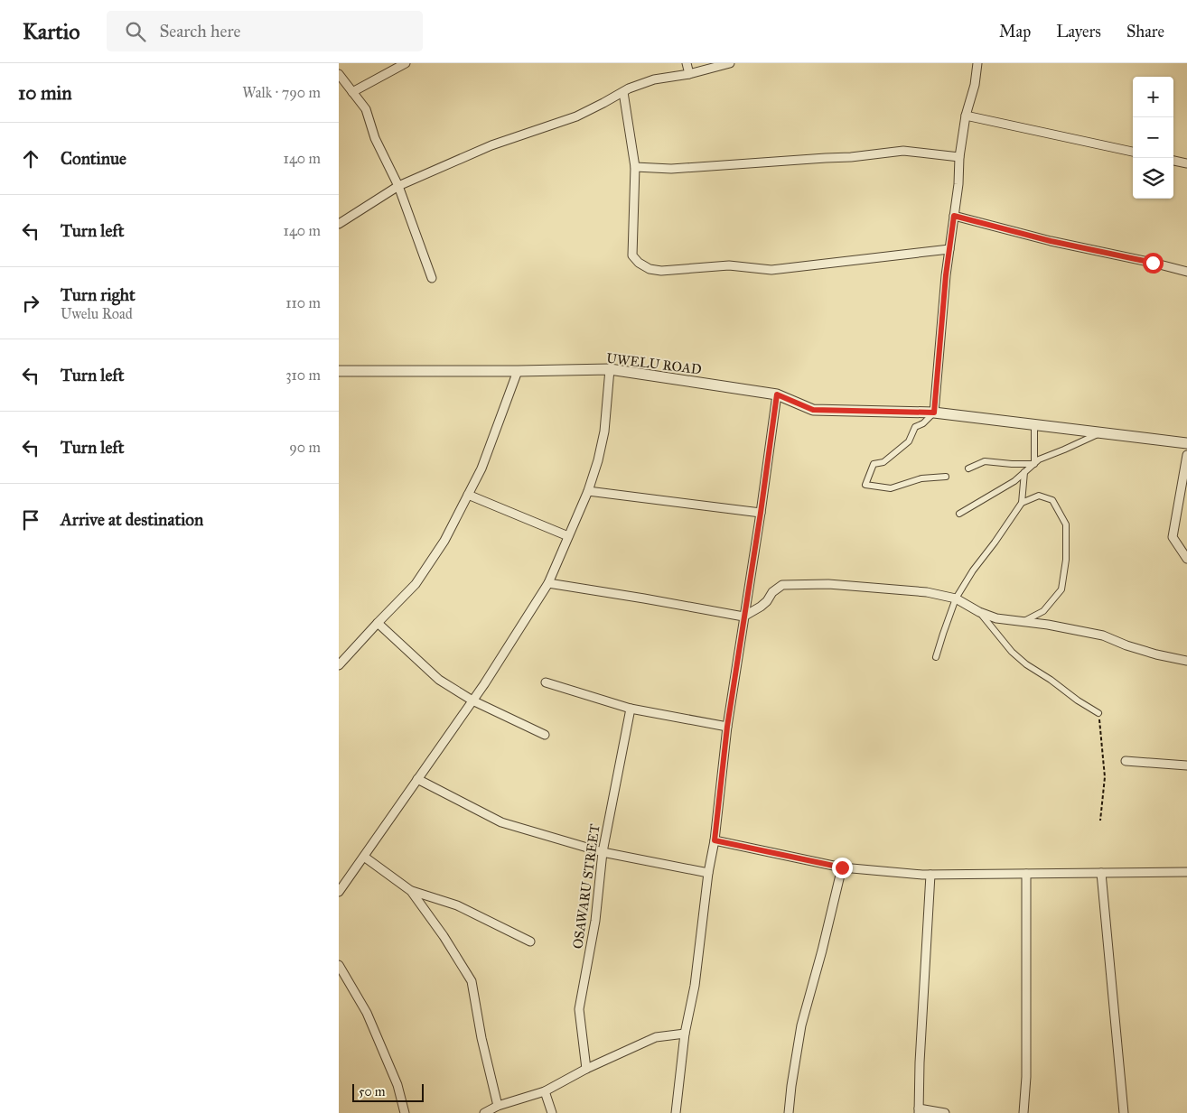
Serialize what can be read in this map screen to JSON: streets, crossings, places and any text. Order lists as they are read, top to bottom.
{
  "streets": {
    "street": ["UWELU ROAD", "OSAWARU STREET"]
  },
  "scale_bar": "50 m",
  "page": {
    "header": "Kartio",
    "search": "Search here",
    "nav": ["Map", "Layers", "Share"],
    "heading": ["10 min", "Walk · 790 m"],
    "map_buttons": ["+", "−"],
    "list": [
      ["Continue", "140 m"],
      ["Turn left", "140 m"],
      ["Turn right", "Uwelu Road", "110 m"],
      ["Turn left", "310 m"],
      ["Turn left", "90 m"],
      "Arrive at destination"
    ],
    "scale": "50 m"
  }
}
